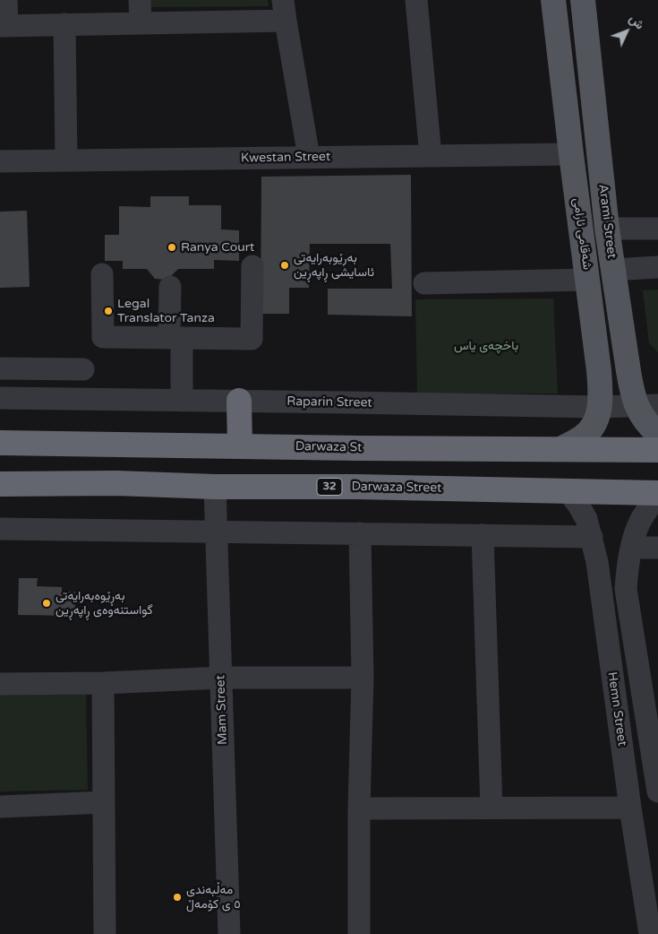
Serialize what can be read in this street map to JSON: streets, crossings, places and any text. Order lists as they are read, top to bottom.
{
  "streets": {
    "highway": ["Darwaza St", "32", "Darwaza Street"],
    "main road": ["Arami Street", "شەقامی ئارامی"],
    "street": [
      "Kwestan Street",
      "Raparin Street",
      "Hemn Street",
      "Mam Street"
    ]
  },
  "crossings": [
    ["Kwestan Street", "شەقامی ئارامی"],
    ["Arami Street", "Raparin Street"],
    ["شەقامی ئارامی", "Raparin Street"],
    ["شەقامی ئارامی", "Darwaza St"],
    ["Darwaza Street", "Hemn Street"],
    ["Darwaza Street", "Mam Street"]
  ],
  "parks": ["باخچەی یاس"],
  "places": [
    "Ranya Court",
    "بەڕێوبەرایەتی ئاسایشی ڕاپەڕین",
    "Legal Translator Tanza",
    "بەڕێوەبەرایەتی گواستنەوەی ڕاپەڕین",
    "مەڵبەندی ٥ ی کۆمەڵ"
  ],
  "north": "top right"
}
